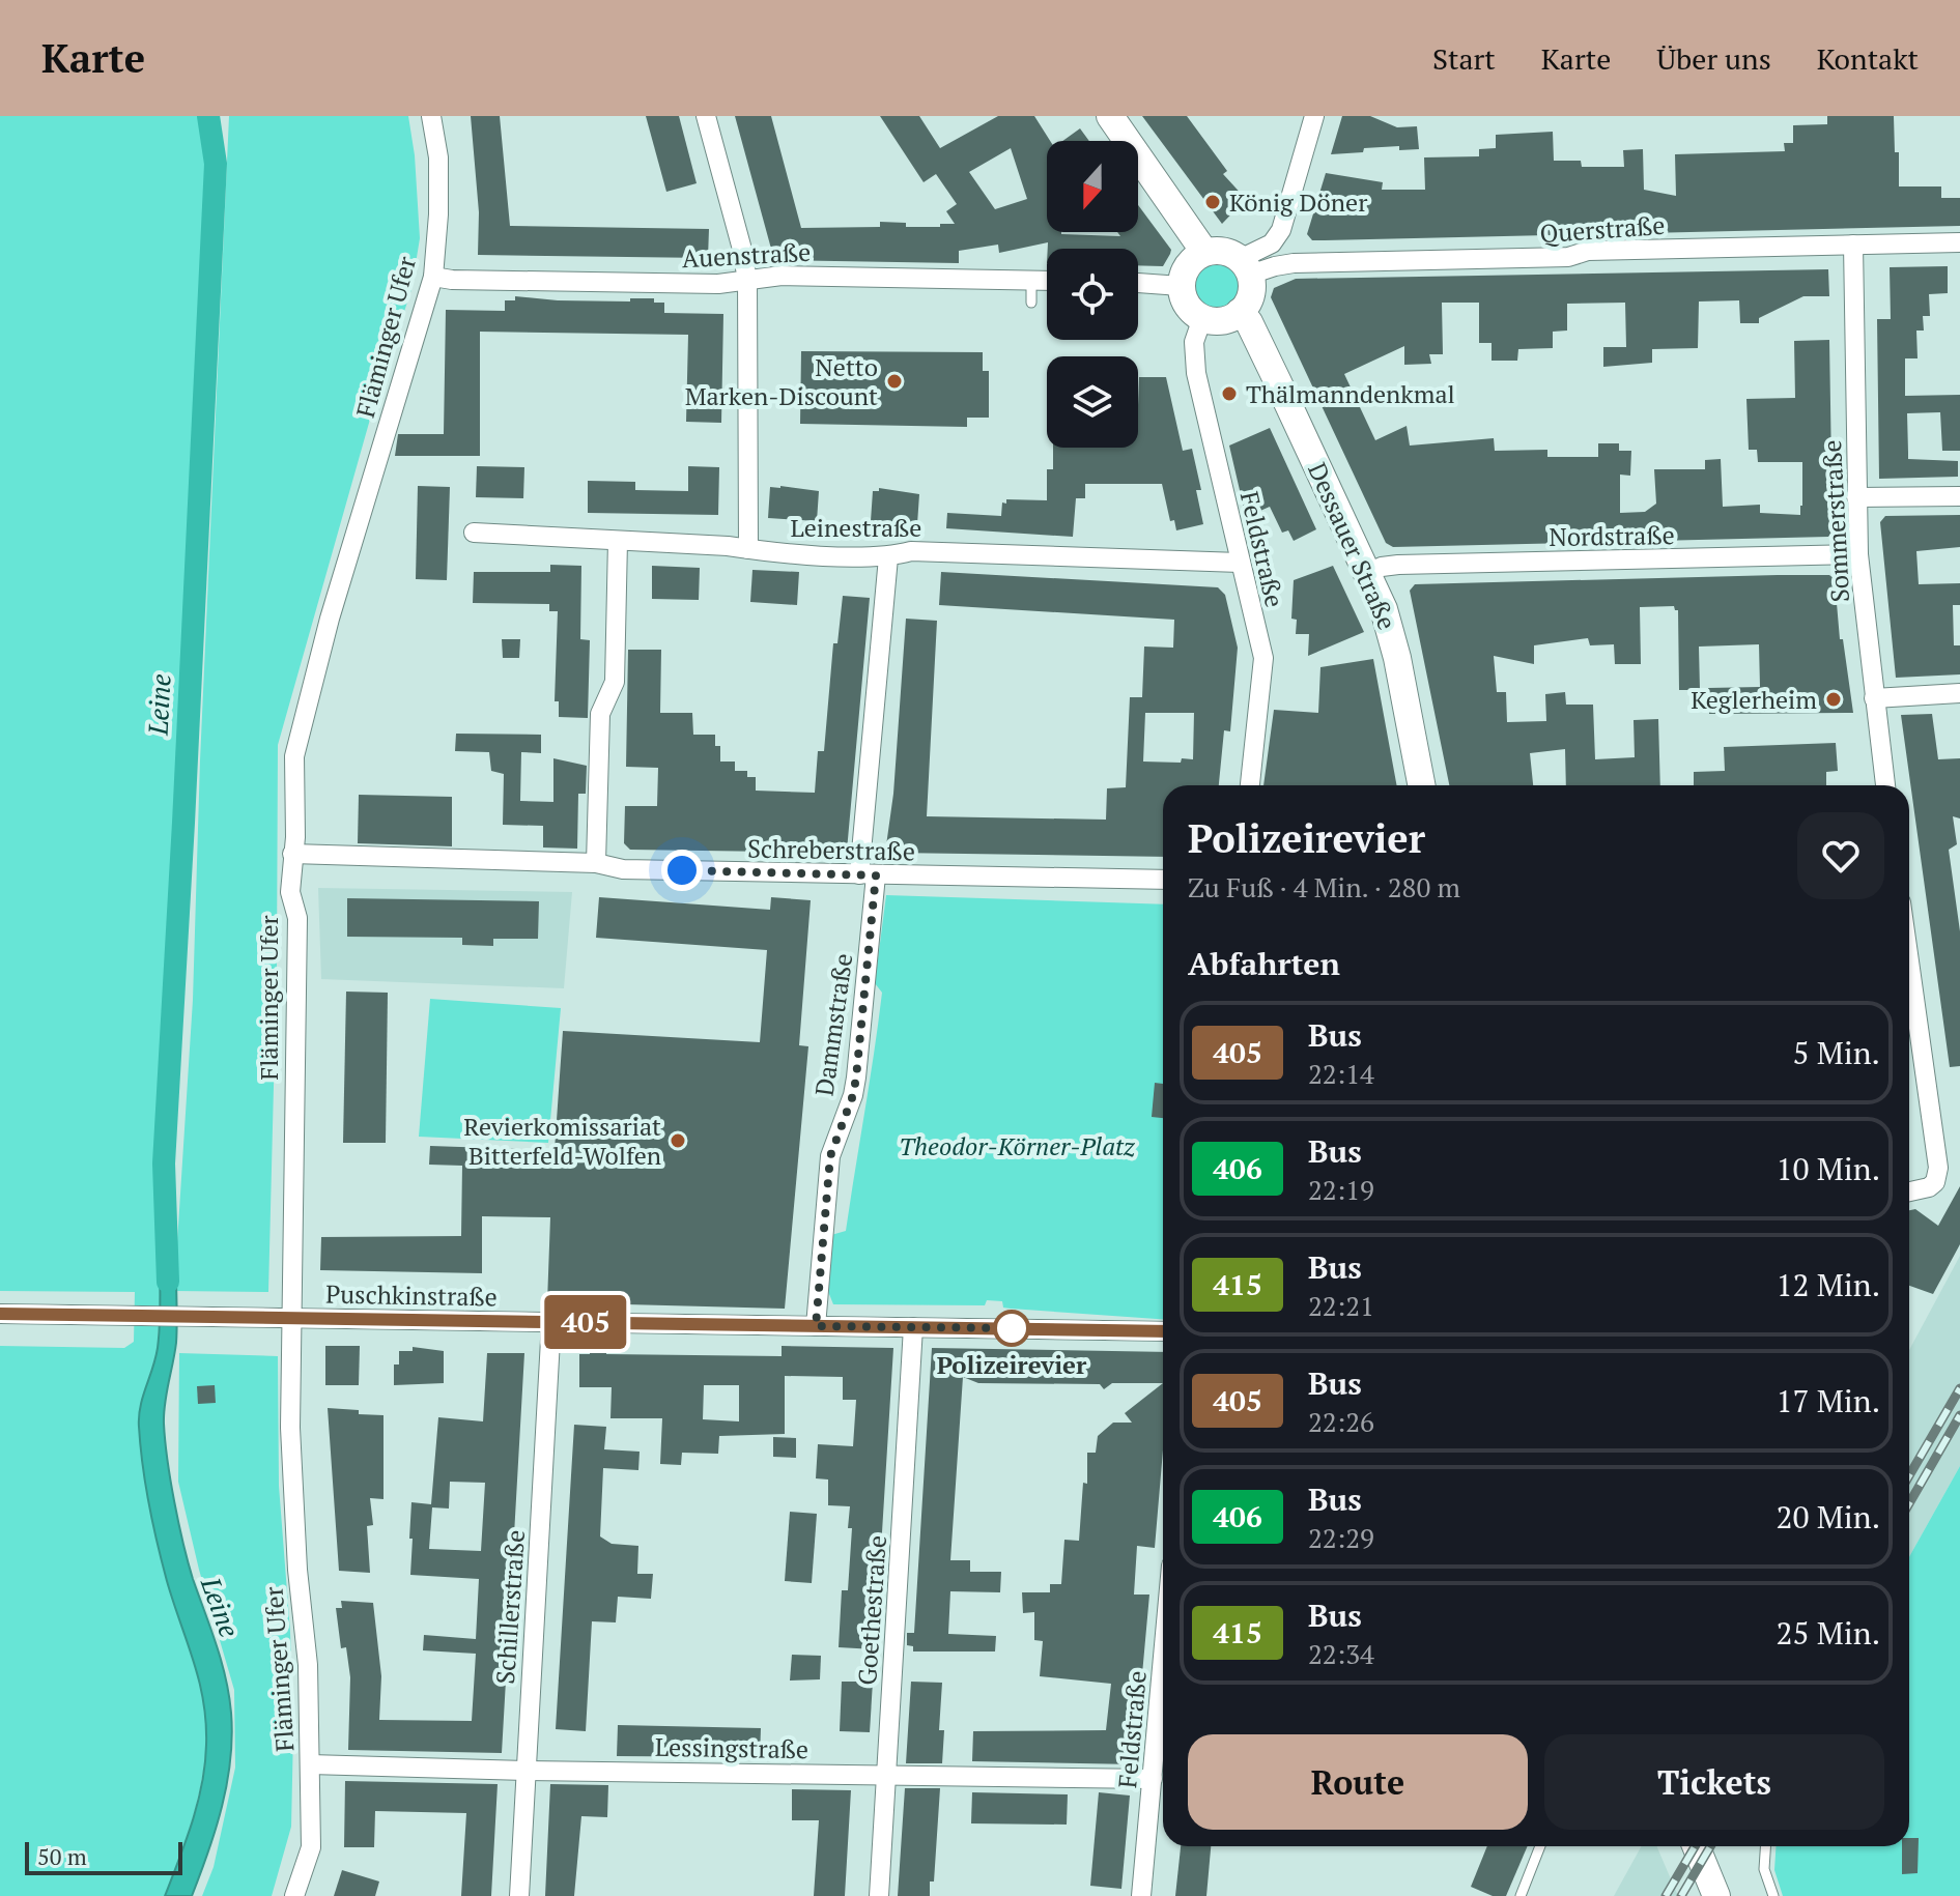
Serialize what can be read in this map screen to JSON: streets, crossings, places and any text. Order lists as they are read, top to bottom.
{
  "streets": {
    "street": [
      "Querstraße",
      "Auenstraße",
      "Fläminger Ufer",
      "Sommerstraße",
      "Leinestraße",
      "Nordstraße",
      "Dessauer Straße",
      "Feldstraße",
      "Schreberstraße",
      "Dammstraße",
      "Puschkinstraße",
      "Schillerstraße",
      "Goethestraße",
      "Lessingstraße"
    ]
  },
  "crossings": [
    ["Querstraße", "Sommerstraße"],
    ["Querstraße", "Dessauer Straße"],
    ["Querstraße", "Feldstraße"],
    ["Auenstraße", "Fläminger Ufer"],
    ["Fläminger Ufer", "Schreberstraße"],
    ["Fläminger Ufer", "Puschkinstraße"],
    ["Fläminger Ufer", "Lessingstraße"],
    ["Sommerstraße", "Nordstraße"],
    ["Leinestraße", "Feldstraße"],
    ["Leinestraße", "Dammstraße"],
    ["Nordstraße", "Dessauer Straße"],
    ["Dessauer Straße", "Feldstraße"],
    ["Feldstraße", "Lessingstraße"],
    ["Schreberstraße", "Dammstraße"],
    ["Dammstraße", "Puschkinstraße"],
    ["Puschkinstraße", "Schillerstraße"],
    ["Puschkinstraße", "Goethestraße"],
    ["Schillerstraße", "Lessingstraße"],
    ["Goethestraße", "Lessingstraße"]
  ],
  "water": ["Leine"],
  "parks": ["Theodor-Körner-Platz"],
  "places": [
    "König Döner",
    "Netto Marken-Discount",
    "Thälmanndenkmal",
    "Keglerheim",
    "Revierkomissariat Bitterfeld-Wolfen",
    "Polizeirevier"
  ],
  "lines": ["bus line 405"],
  "scale_bar": "50 m",
  "north": "bottom",
  "page": {
    "header": "Karte",
    "nav": [
      "Start",
      "Karte",
      "Über uns",
      "Kontakt"
    ],
    "on_map": "405",
    "heading": [
      ["Polizeirevier", "Zu Fuß · 4 Min. · 280 m"],
      "Abfahrten"
    ],
    "list": [
      {
        "mark": "405",
        "name": "Bus",
        "note": "22:14",
        "value": "5 Min."
      },
      {
        "mark": "406",
        "name": "Bus",
        "note": "22:19",
        "value": "10 Min."
      },
      {
        "mark": "415",
        "name": "Bus",
        "note": "22:21",
        "value": "12 Min."
      },
      {
        "mark": "405",
        "name": "Bus",
        "note": "22:26",
        "value": "17 Min."
      },
      {
        "mark": "406",
        "name": "Bus",
        "note": "22:29",
        "value": "20 Min."
      },
      {
        "mark": "415",
        "name": "Bus",
        "note": "22:34",
        "value": "25 Min."
      }
    ],
    "buttons": ["Route", "Tickets"],
    "scale": "50 m"
  }
}
